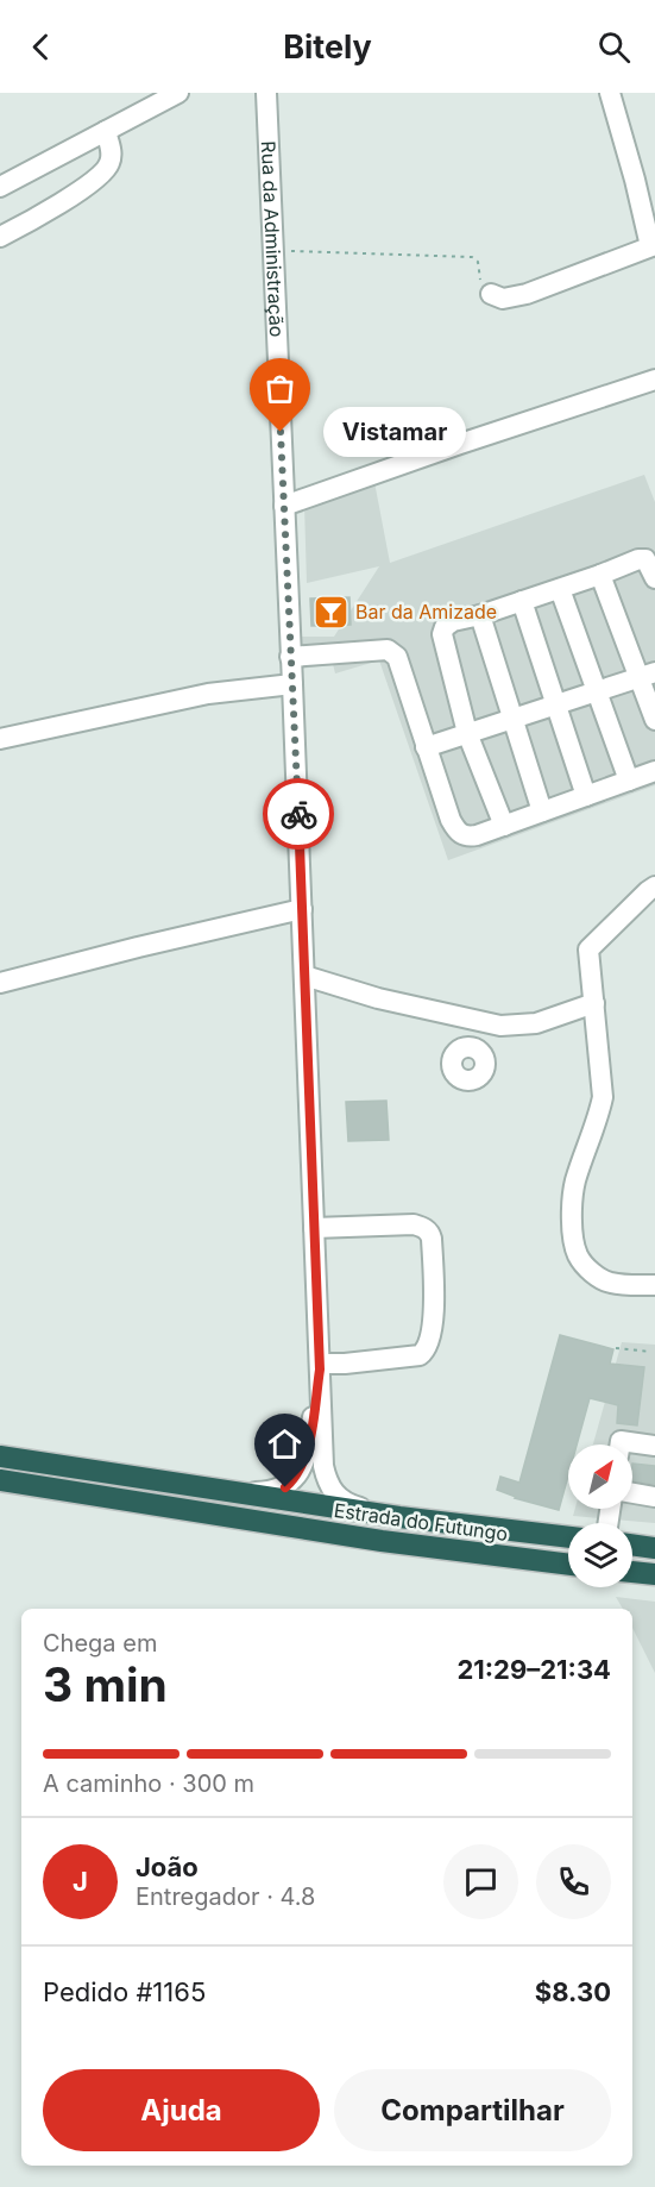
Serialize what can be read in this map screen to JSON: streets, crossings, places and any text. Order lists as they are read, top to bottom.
{
  "streets": {
    "highway": ["Estrada do Futungo"],
    "street": ["Rua da Administração"]
  },
  "places": {
    "other": ["Vistamar"],
    "bar": ["Bar da Amizade"]
  },
  "north": "top right",
  "page": {
    "header": "Bitely",
    "bubble": "Vistamar",
    "heading": ["3 min", "Chega em", "21:29–21:34"],
    "panel": [
      "João",
      "Entregador · 4.8",
      "Pedido #1165",
      "$8.30"
    ],
    "bar": "A caminho · 300 m",
    "round": "J",
    "buttons": ["Ajuda", "Compartilhar"]
  }
}
